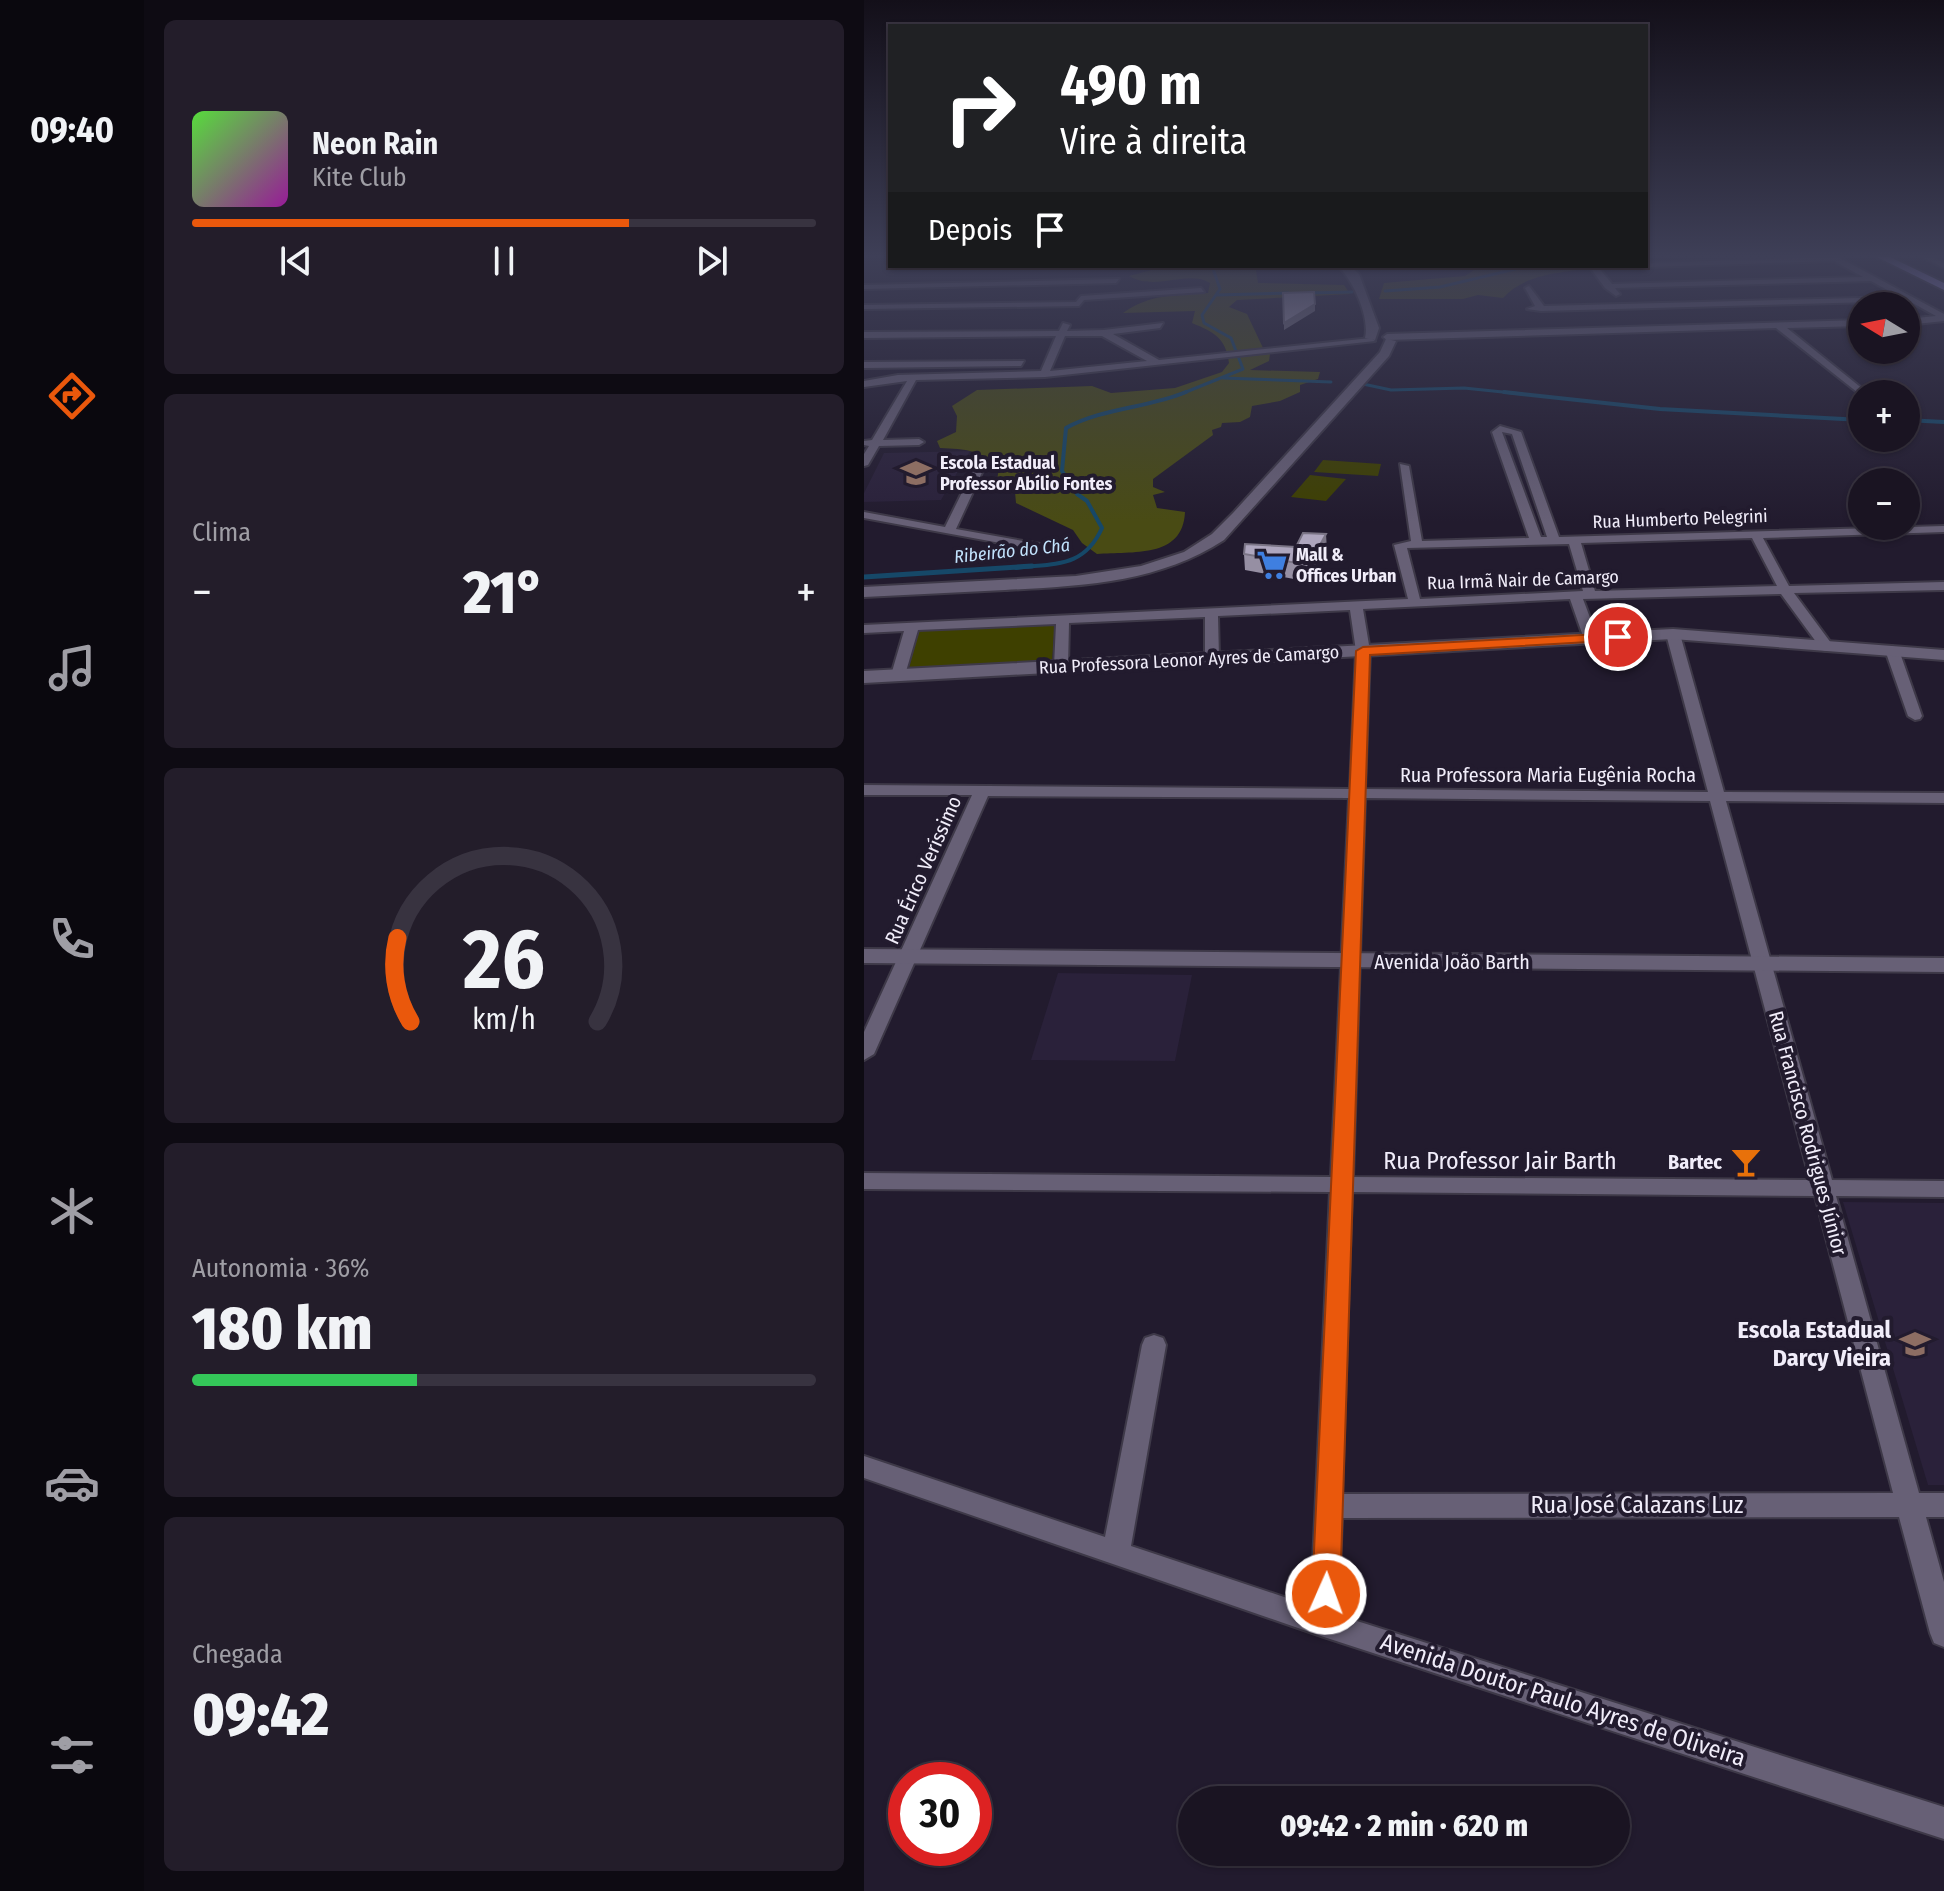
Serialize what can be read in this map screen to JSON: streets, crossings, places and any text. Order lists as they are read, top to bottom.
{
  "streets": {
    "main road": ["Rua Professora Leonor Ayres de Camargo", "Avenida João Barth"],
    "street": [
      "Rua Humberto Pelegrini",
      "Rua Irmã Nair de Camargo",
      "Rua Professora Maria Eugênia Rocha",
      "Rua Érico Veríssimo",
      "Rua Francisco Rodrigues Júnior",
      "Rua Professor Jair Barth",
      "Rua José Calazans Luz",
      "Avenida Doutor Paulo Ayres de Oliveira"
    ]
  },
  "crossings": [
    ["Rua Professora Leonor Ayres de Camargo", "Rua Francisco Rodrigues Júnior"],
    ["Rua Professora Maria Eugênia Rocha", "Rua Érico Veríssimo"],
    ["Rua Professora Maria Eugênia Rocha", "Rua Francisco Rodrigues Júnior"],
    ["Rua Érico Veríssimo", "Avenida João Barth"],
    ["Avenida João Barth", "Rua Francisco Rodrigues Júnior"],
    ["Rua Francisco Rodrigues Júnior", "Rua Professor Jair Barth"],
    ["Rua Francisco Rodrigues Júnior", "Rua José Calazans Luz"]
  ],
  "water": ["Ribeirão do Chá"],
  "places": {
    "school or university": ["Escola Estadual Professor Abílio Fontes", "Escola Estadual Darcy Vieira"],
    "supermarket": ["Mall & Offices Urban"],
    "bar": ["Bartec"]
  },
  "north": "left",
  "page": {
    "tabs": "09:40",
    "turn": ["490 m", "Vire à direita"],
    "song": ["Neon Rain", "Kite Club"],
    "then": "Depois",
    "map_buttons": ["+", "−"],
    "tile": [
      "Clima",
      ["Autonomia · 36%", "180 km"],
      ["Chegada", "09:42"]
    ],
    "heat": ["−", "21°", "+"],
    "limit": "30",
    "trip": "09:42 · 2 min · 620 m",
    "gauge": ["26", "km/h"]
  }
}
